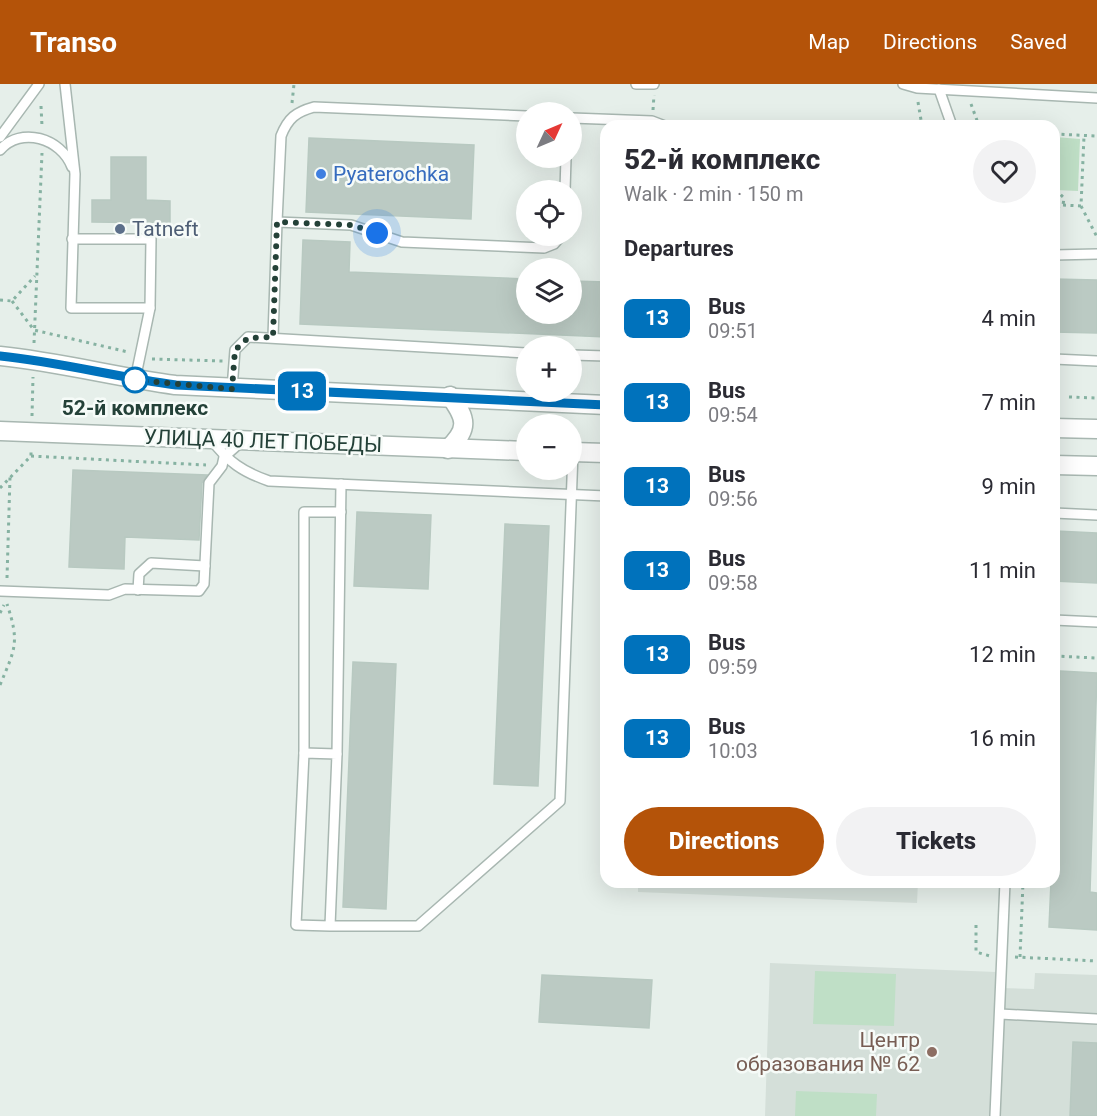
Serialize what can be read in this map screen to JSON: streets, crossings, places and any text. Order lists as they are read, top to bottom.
{
  "streets": {
    "street": ["УЛИЦА 40 ЛЕТ ПОБЕДЫ"]
  },
  "places": [
    "Pyaterochka",
    "Tatneft",
    "52-й комплекс",
    "Центр образования № 62"
  ],
  "lines": ["bus line 13"],
  "north": "top right",
  "page": {
    "header": "Transo",
    "nav": ["Map", "Directions", "Saved"],
    "on_map": "13",
    "map_buttons": ["+", "−"],
    "heading": [
      ["52-й комплекс", "Walk · 2 min · 150 m"],
      "Departures"
    ],
    "list": [
      {
        "mark": "13",
        "name": "Bus",
        "note": "09:51",
        "value": "4 min"
      },
      {
        "mark": "13",
        "name": "Bus",
        "note": "09:54",
        "value": "7 min"
      },
      {
        "mark": "13",
        "name": "Bus",
        "note": "09:56",
        "value": "9 min"
      },
      {
        "mark": "13",
        "name": "Bus",
        "note": "09:58",
        "value": "11 min"
      },
      {
        "mark": "13",
        "name": "Bus",
        "note": "09:59",
        "value": "12 min"
      },
      {
        "mark": "13",
        "name": "Bus",
        "note": "10:03",
        "value": "16 min"
      }
    ],
    "buttons": ["Directions", "Tickets"]
  }
}
